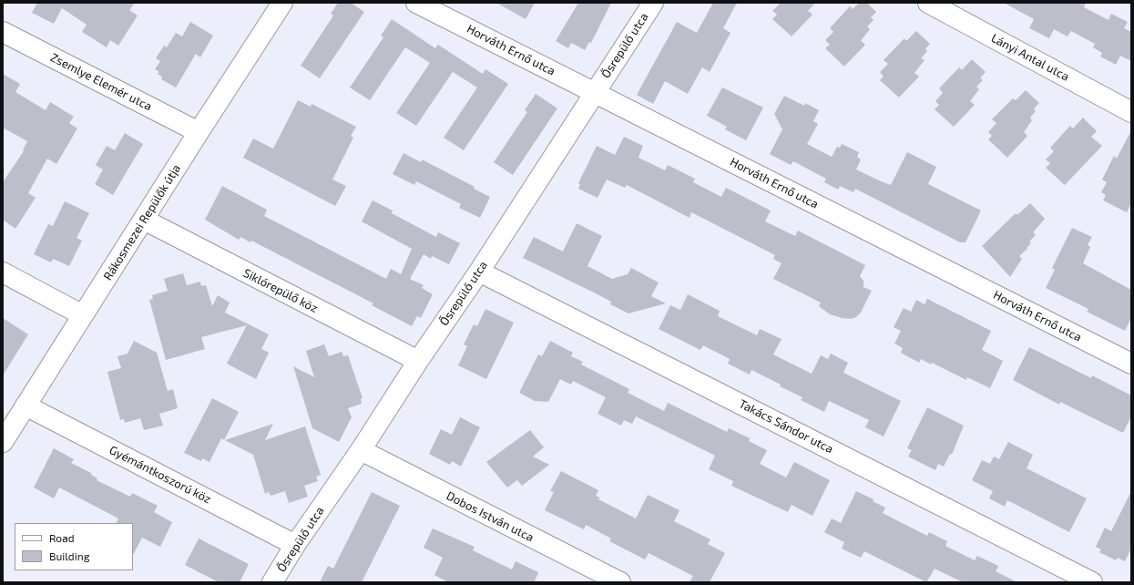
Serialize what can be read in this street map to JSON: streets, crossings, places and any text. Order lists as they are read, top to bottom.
{
  "streets": {
    "street": [
      "Ősrepülő utca",
      "Horváth Ernő utca",
      "Lányi Antal utca",
      "Zsemlye Elemér utca",
      "Rákosmezei Repülők útja",
      "Siklórepülő köz",
      "Takács Sándor utca",
      "Gyémántkoszorú köz",
      "Dobos István utca"
    ]
  },
  "crossings": [
    ["Ősrepülő utca", "Horváth Ernő utca"],
    ["Ősrepülő utca", "Siklórepülő köz"],
    ["Ősrepülő utca", "Takács Sándor utca"],
    ["Ősrepülő utca", "Gyémántkoszorú köz"],
    ["Ősrepülő utca", "Dobos István utca"],
    ["Zsemlye Elemér utca", "Rákosmezei Repülők útja"],
    ["Rákosmezei Repülők útja", "Siklórepülő köz"],
    ["Rákosmezei Repülők útja", "Gyémántkoszorú köz"]
  ],
  "legend": ["Road", "Building"]
}
